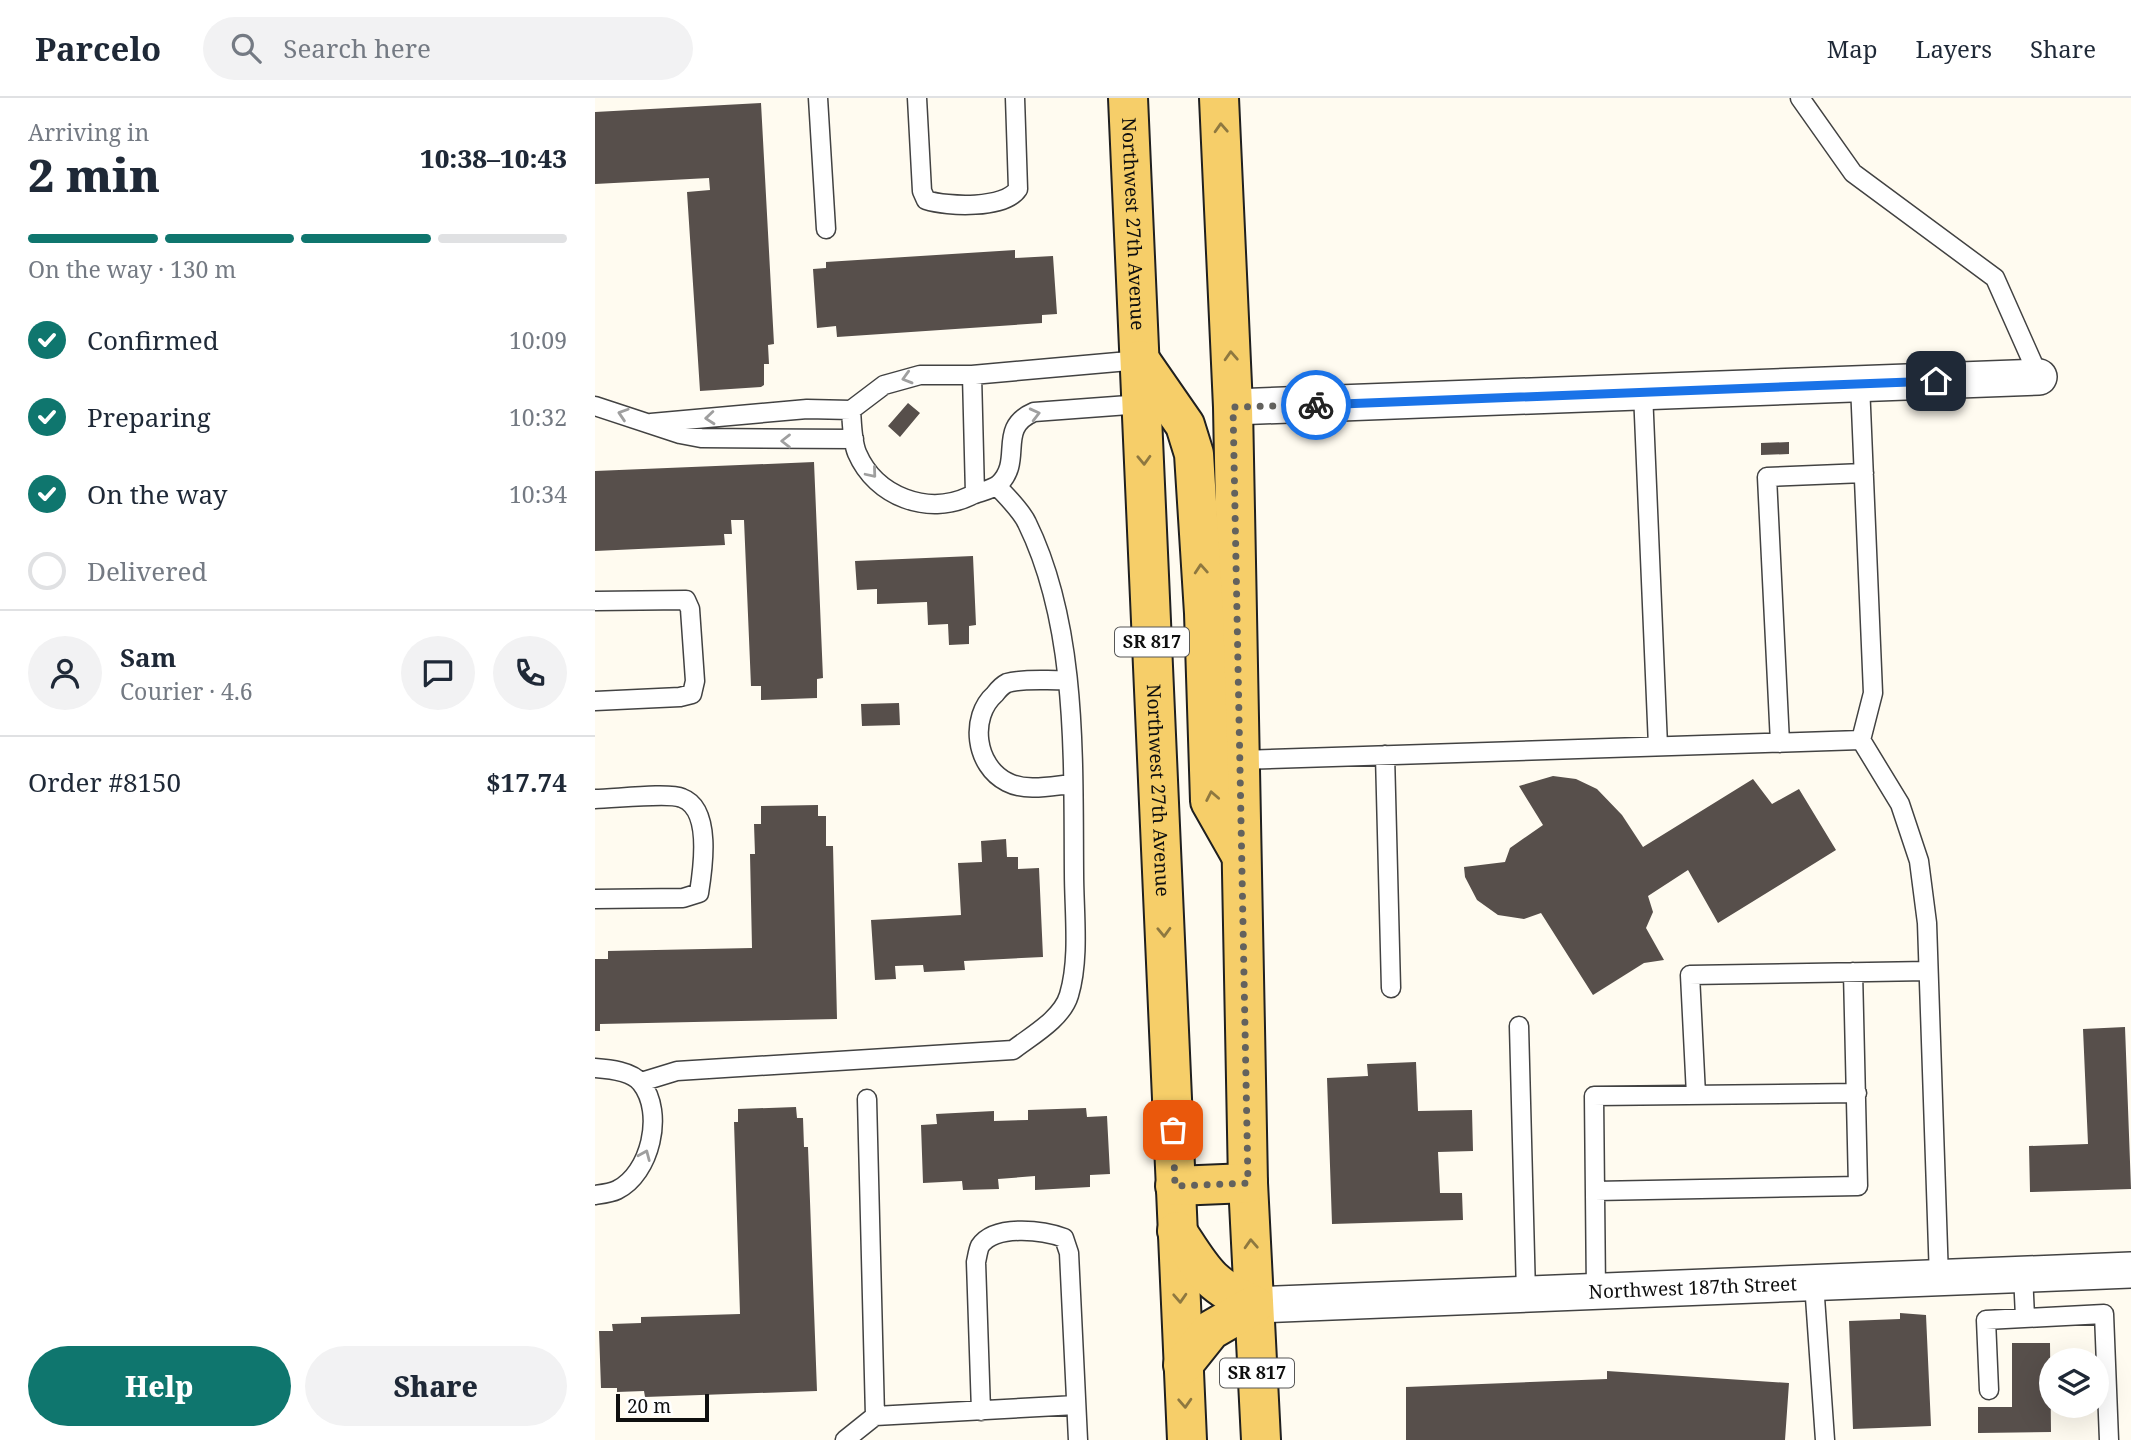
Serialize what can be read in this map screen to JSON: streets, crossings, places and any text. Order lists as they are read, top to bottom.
{
  "streets": {
    "main road": ["Northwest 27th Avenue", "SR 817"],
    "street": ["Northwest 187th Street"]
  },
  "crossings": [
    ["SR 817", "Northwest 187th Street"]
  ],
  "scale_bar": "20 m",
  "page": {
    "header": "Parcelo",
    "search": "Search here",
    "nav": ["Map", "Layers", "Share"],
    "heading": ["2 min", "Arriving in", "10:38–10:43"],
    "panel": [
      "Sam",
      "Courier · 4.6",
      "Order #8150",
      "$17.74"
    ],
    "bar": "On the way · 130 m",
    "list": [
      ["Confirmed", "10:09"],
      ["Preparing", "10:32"],
      ["On the way", "10:34"],
      "Delivered"
    ],
    "buttons": ["Help", "Share"],
    "scale": "20 m"
  }
}
